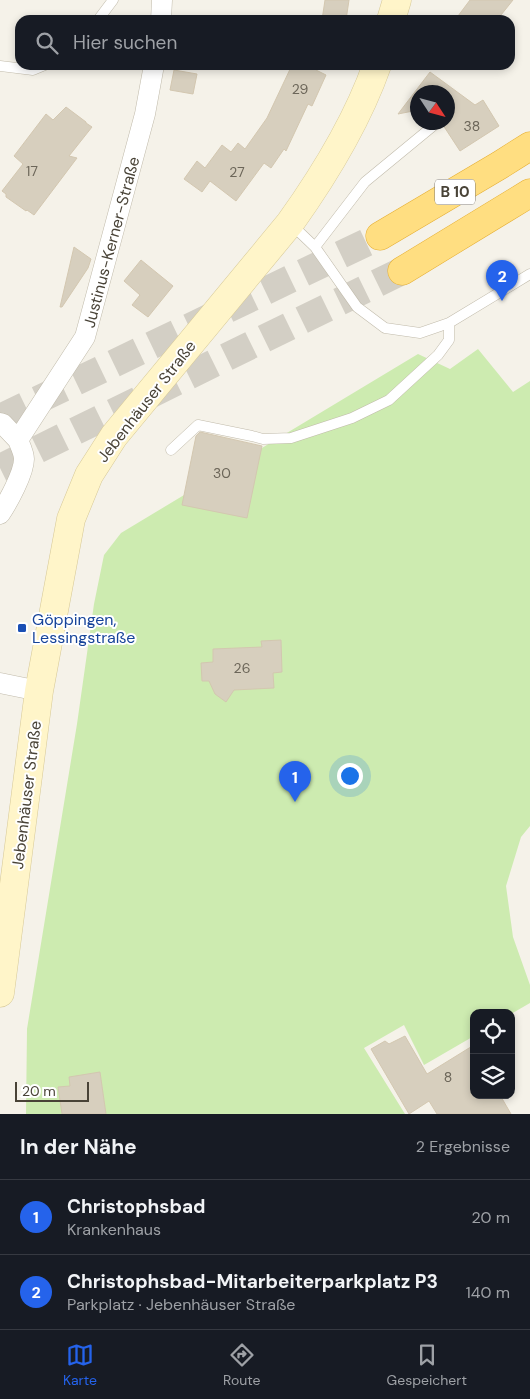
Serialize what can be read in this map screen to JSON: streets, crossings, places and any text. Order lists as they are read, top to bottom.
{
  "streets": {
    "highway": ["B 10"],
    "main road": ["Jebenhäuser Straße"],
    "street": ["Justinus-Kerner-Straße"]
  },
  "places": {
    "transit": ["Göppingen, Lessingstraße"]
  },
  "house_numbers": [
    "29",
    "38",
    "17",
    "27",
    "30",
    "26",
    "8"
  ],
  "scale_bar": "20 m",
  "north": "bottom right",
  "page": {
    "search": "Hier suchen",
    "pins": ["2", "1"],
    "scale": "20 m",
    "heading": ["In der Nähe", "2 Ergebnisse"],
    "list": [
      {
        "mark": "1",
        "name": "Christophsbad",
        "note": "Krankenhaus",
        "value": "20 m"
      },
      {
        "mark": "2",
        "name": "Christophsbad-Mitarbeiterparkplatz P3",
        "note": "Parkplatz · Jebenhäuser Straße",
        "value": "140 m"
      }
    ],
    "nav": ["Karte", "Route", "Gespeichert"]
  }
}
